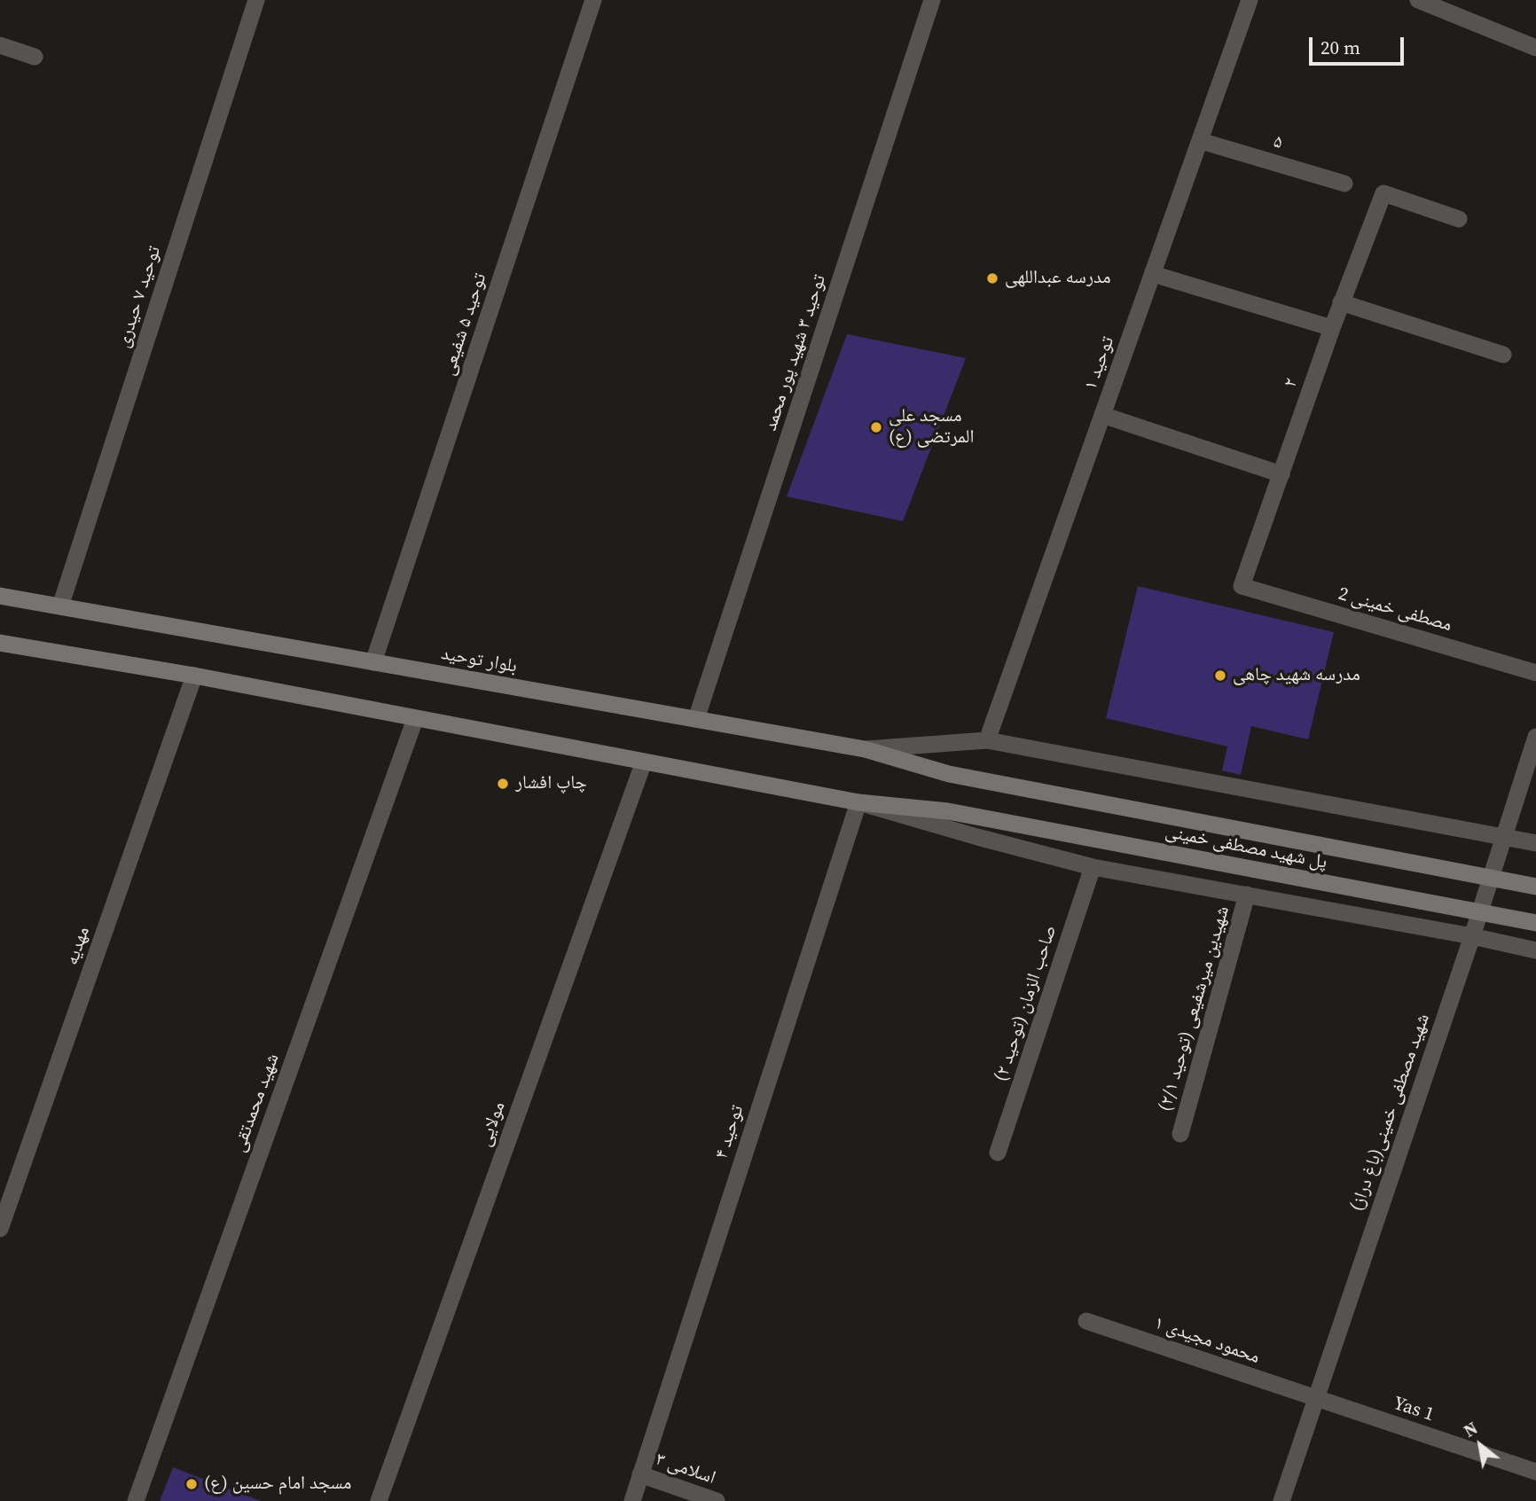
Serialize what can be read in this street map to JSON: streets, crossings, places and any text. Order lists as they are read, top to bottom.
{
  "streets": {
    "main road": ["بلوار توحید", "پل شهید مصطفی خمینی"],
    "street": [
      "۵",
      "توحید ۷ حیدری",
      "توحید ۵ شفیعی",
      "توحید ۳ شهيد پور محمد",
      "توحید ۱",
      "۲",
      "مصطفی خمینی 2",
      "مهدیه",
      "صاحب الزمان (توحید ۲)",
      "شهیدین میرشفیعی (توحید ۲/۱)",
      "شهید محمدتقی",
      "شهید مصطفی خمینی(باغ دراز)",
      "مولایی",
      "توحید ۴",
      "۱ محمود مجیدی",
      "Yas 1",
      "۳ اسلامی"
    ]
  },
  "crossings": [
    ["۵", "توحید ۱"],
    ["توحید ۷ حیدری", "بلوار توحید"],
    ["توحید ۵ شفیعی", "بلوار توحید"],
    ["توحید ۳ شهيد پور محمد", "بلوار توحید"],
    ["۲", "مصطفی خمینی 2"],
    ["بلوار توحید", "پل شهید مصطفی خمینی"],
    ["پل شهید مصطفی خمینی", "توحید ۴"],
    ["شهید مصطفی خمینی(باغ دراز)", "۱ محمود مجیدی"],
    ["شهید مصطفی خمینی(باغ دراز)", "Yas 1"],
    ["توحید ۴", "۳ اسلامی"],
    ["۱ محمود مجیدی", "Yas 1"]
  ],
  "places": [
    "مدرسه عبداللهی",
    "مسجد علی المرتضی (ع)",
    "مدرسه شهید چاهی",
    "چاپ افشار",
    "مسجد امام حسین (ع)"
  ],
  "scale_bar": "20 m",
  "north": "top left"
}
